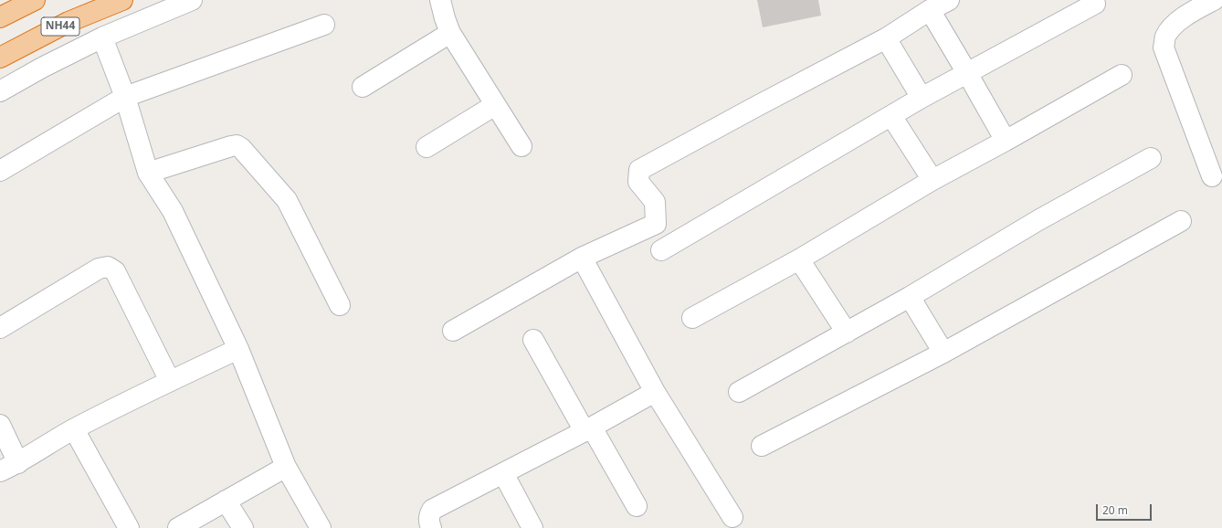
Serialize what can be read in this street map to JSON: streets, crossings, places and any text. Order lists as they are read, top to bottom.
{
  "streets": {
    "highway": ["NH44"]
  },
  "scale_bar": "20 m"
}
